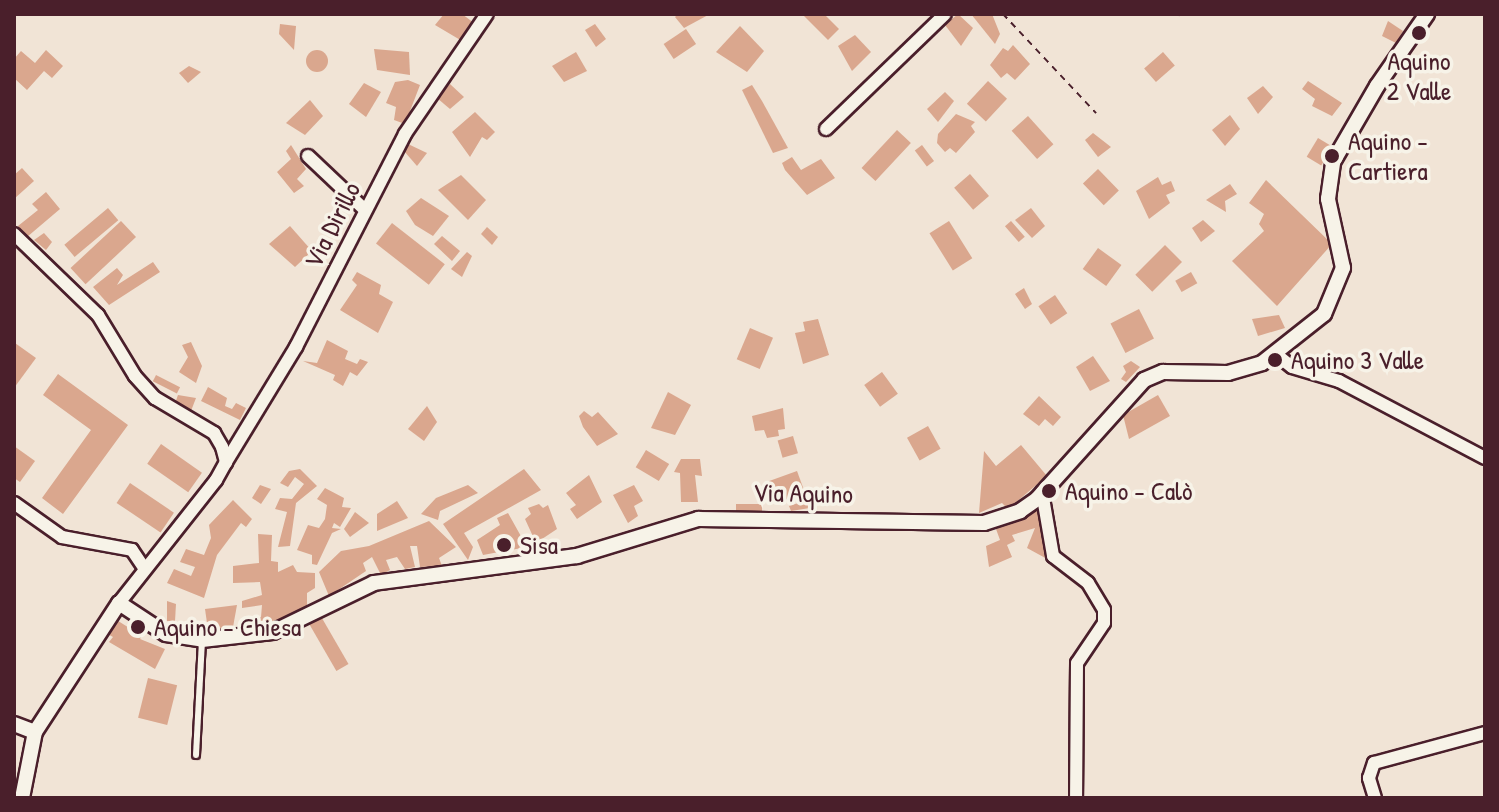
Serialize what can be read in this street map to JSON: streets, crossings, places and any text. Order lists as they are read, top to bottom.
{
  "streets": {
    "street": ["Via Dirillo", "Via Aquino"]
  },
  "crossings": [
    ["Via Dirillo", "Via Aquino"]
  ],
  "places": [
    "Aquino 2 Valle",
    "Aquino - Cartiera",
    "Aquino 3 Valle",
    "Aquino - Calò",
    "Sisa",
    "Aquino - Chiesa"
  ]
}
